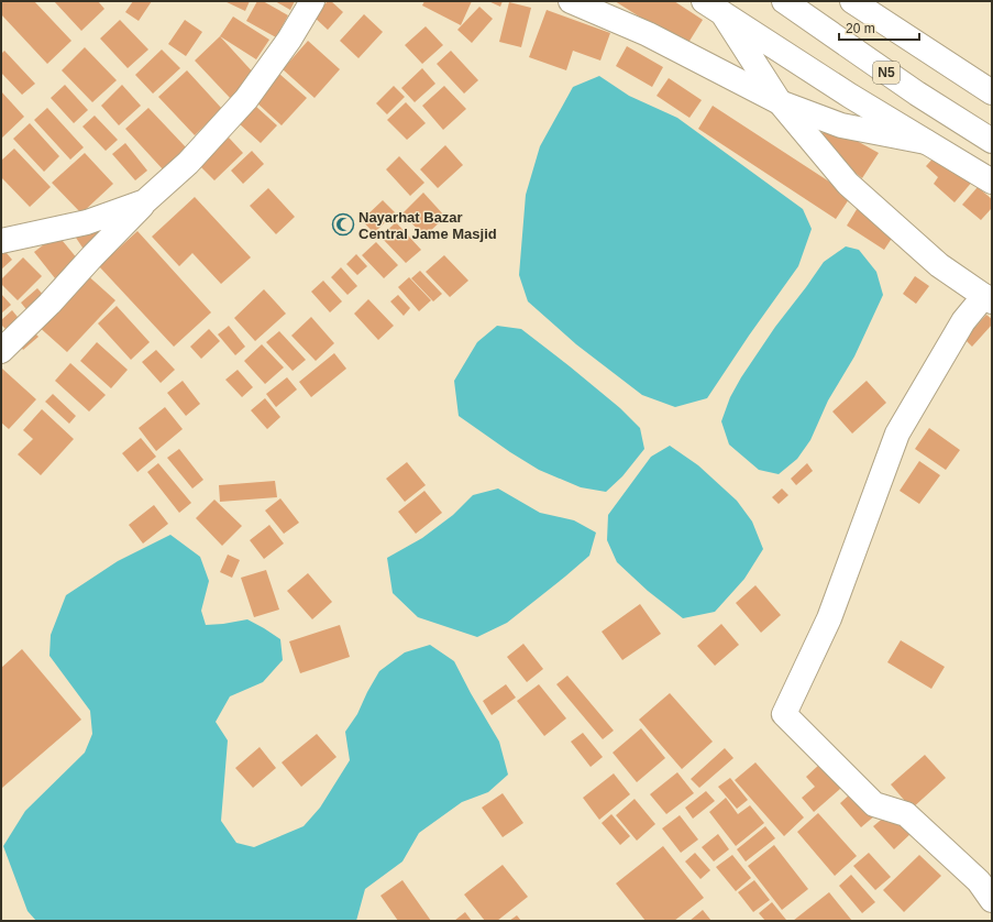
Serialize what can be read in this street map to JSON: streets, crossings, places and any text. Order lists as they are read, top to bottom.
{
  "streets": {
    "main road": ["N5"]
  },
  "places": {
    "mosque": ["Nayarhat Bazar Central Jame Masjid"]
  },
  "scale_bar": "20 m"
}
